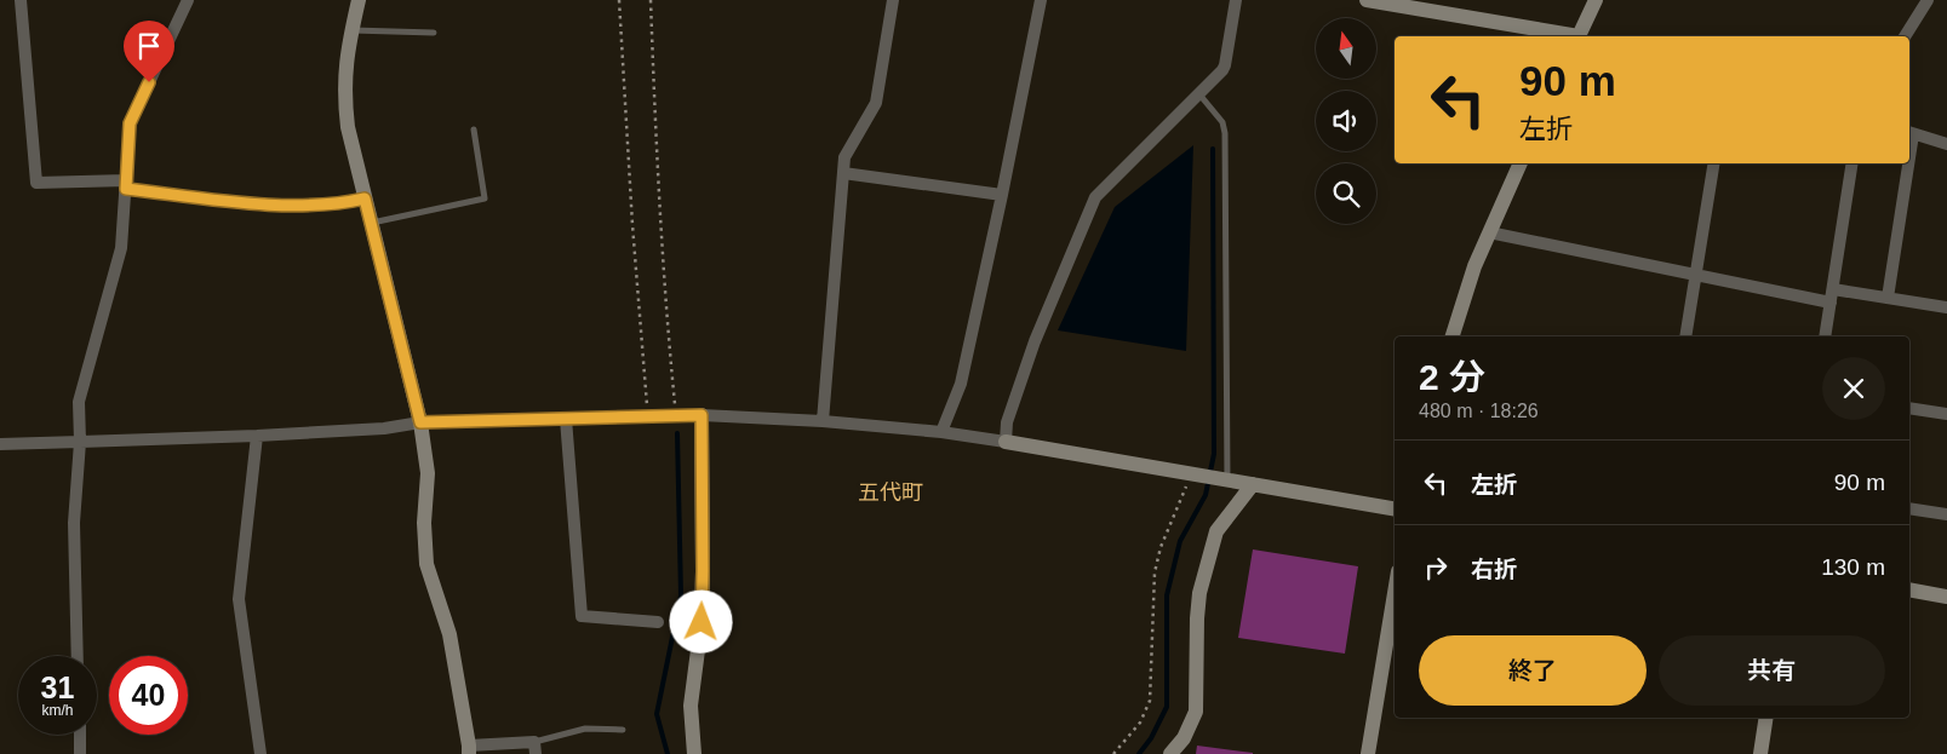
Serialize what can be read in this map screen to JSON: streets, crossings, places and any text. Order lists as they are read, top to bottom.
{
  "districts": ["五代町"],
  "north": "top",
  "page": {
    "turn": ["90 m", "左折"],
    "heading": ["2 分", "480 m · 18:26"],
    "list": [
      {
        "name": "左折",
        "value": "90 m"
      },
      {
        "name": "右折",
        "value": "130 m"
      }
    ],
    "buttons": ["終了", "共有"],
    "speed": "31 km/h",
    "limit": "40"
  }
}
